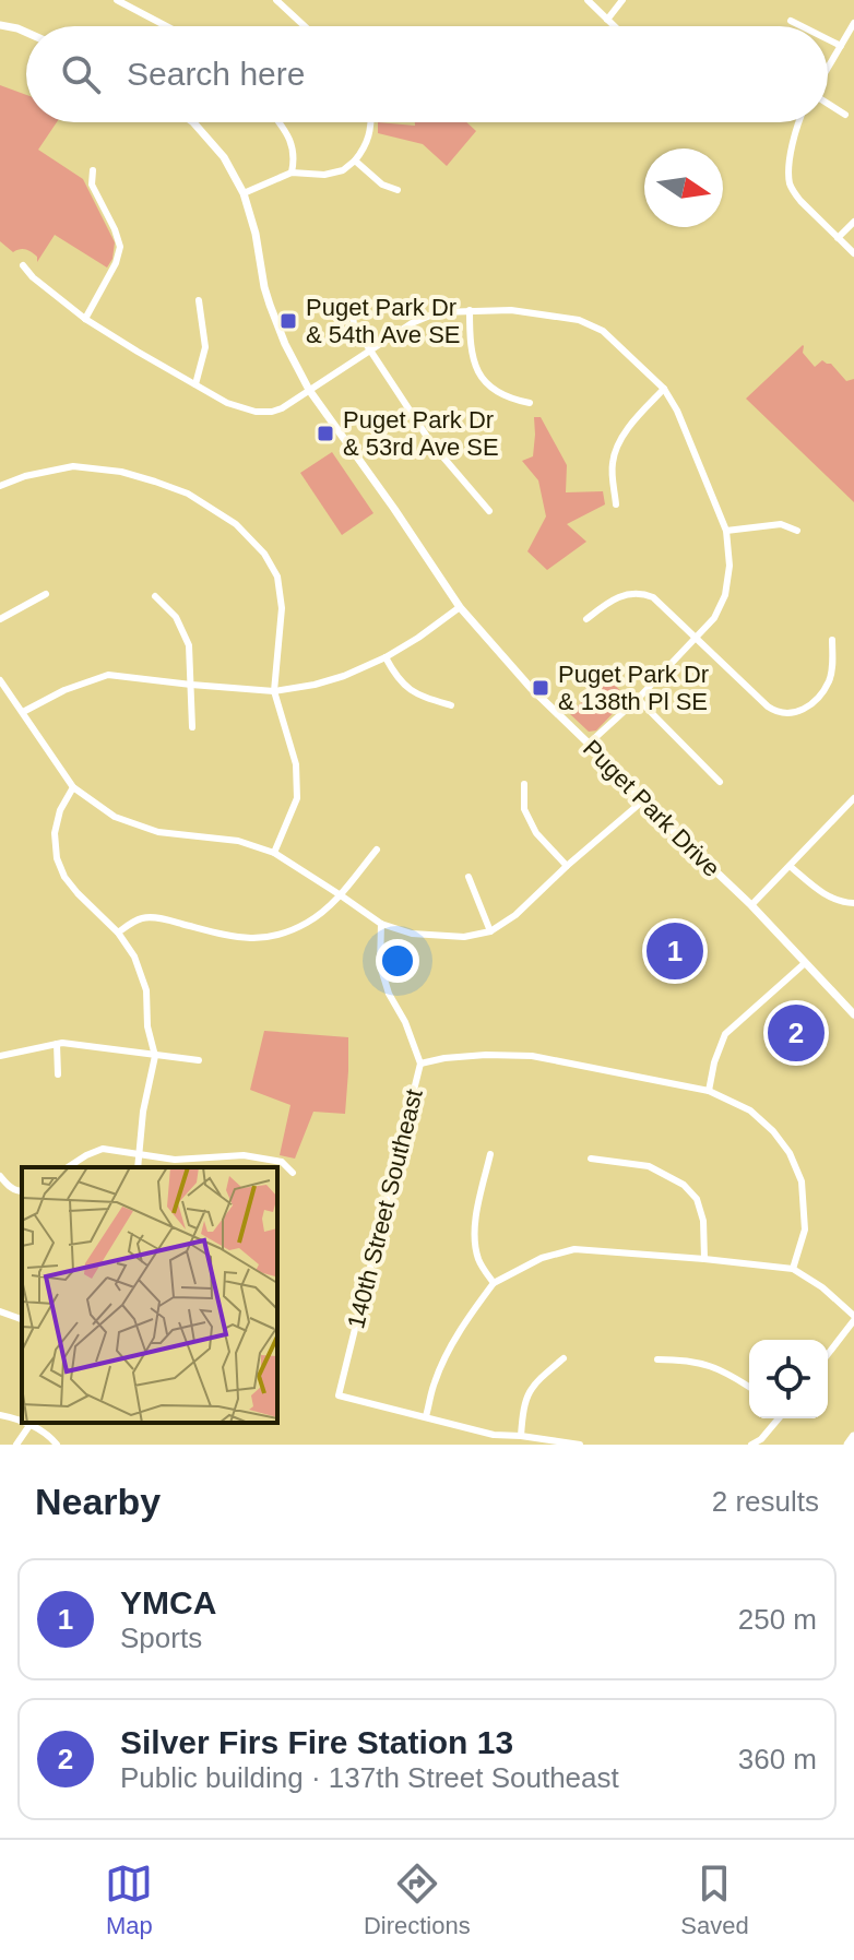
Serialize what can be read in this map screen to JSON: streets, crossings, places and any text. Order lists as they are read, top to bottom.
{
  "streets": {
    "street": ["Puget Park Drive", "140th Street Southeast"]
  },
  "places": {
    "transit": ["Puget Park Dr & 54th Ave SE", "Puget Park Dr & 53rd Ave SE", "Puget Park Dr & 138th Pl SE"]
  },
  "north": "right",
  "page": {
    "search": "Search here",
    "pins": ["1", "2"],
    "heading": ["Nearby", "2 results"],
    "list": [
      {
        "mark": "1",
        "name": "YMCA",
        "note": "Sports",
        "value": "250 m"
      },
      {
        "mark": "2",
        "name": "Silver Firs Fire Station 13",
        "note": "Public building · 137th Street Southeast",
        "value": "360 m"
      }
    ],
    "nav": ["Map", "Directions", "Saved"]
  }
}
